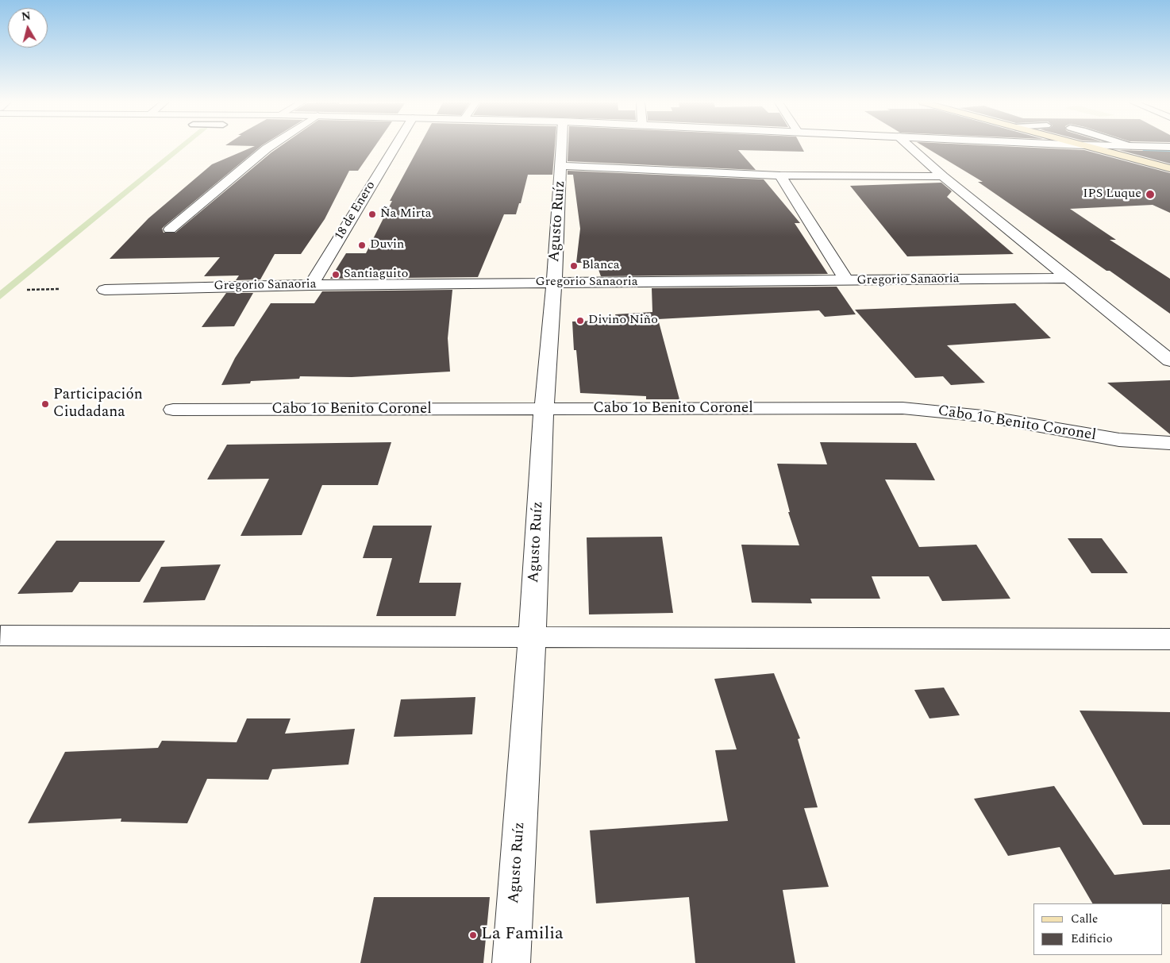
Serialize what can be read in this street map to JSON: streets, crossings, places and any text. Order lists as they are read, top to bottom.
{
  "streets": {
    "street": [
      "18 de Enero",
      "Agusto Ruíz",
      "Gregorio Sanaoria",
      "Cabo 1o Benito Coronel"
    ]
  },
  "crossings": [
    ["18 de Enero", "Gregorio Sanaoria"],
    ["Agusto Ruíz", "Gregorio Sanaoria"],
    ["Agusto Ruíz", "Cabo 1o Benito Coronel"]
  ],
  "places": [
    "IPS Luque",
    "Ña Mirta",
    "Duvin",
    "Blanca",
    "Santiaguito",
    "Divino Niño",
    "Participación Ciudadana",
    "La Familia"
  ],
  "legend": ["Calle", "Edificio"],
  "north": "top"
}
